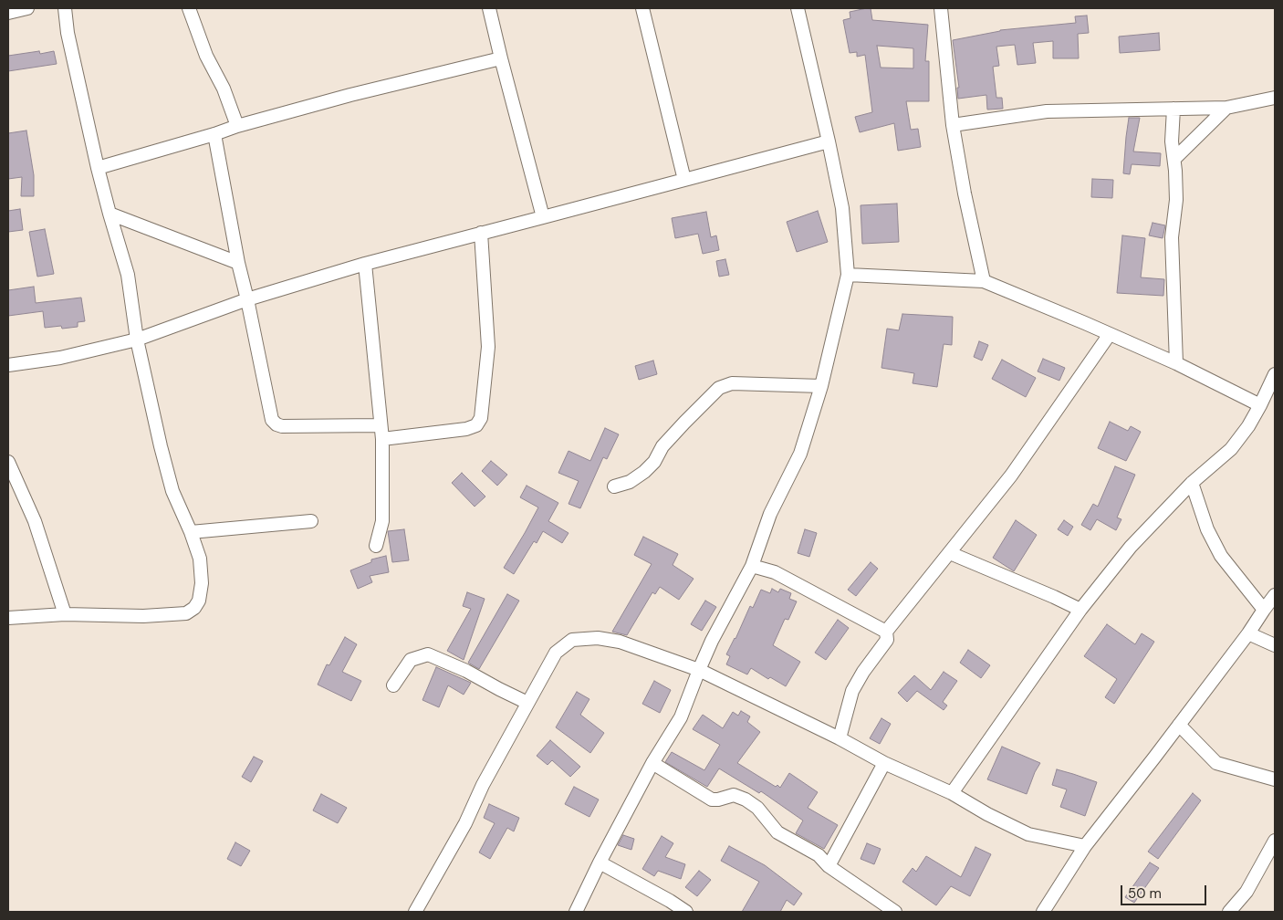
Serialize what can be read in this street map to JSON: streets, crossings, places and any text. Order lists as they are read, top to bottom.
{
  "scale_bar": "50 m"
}
